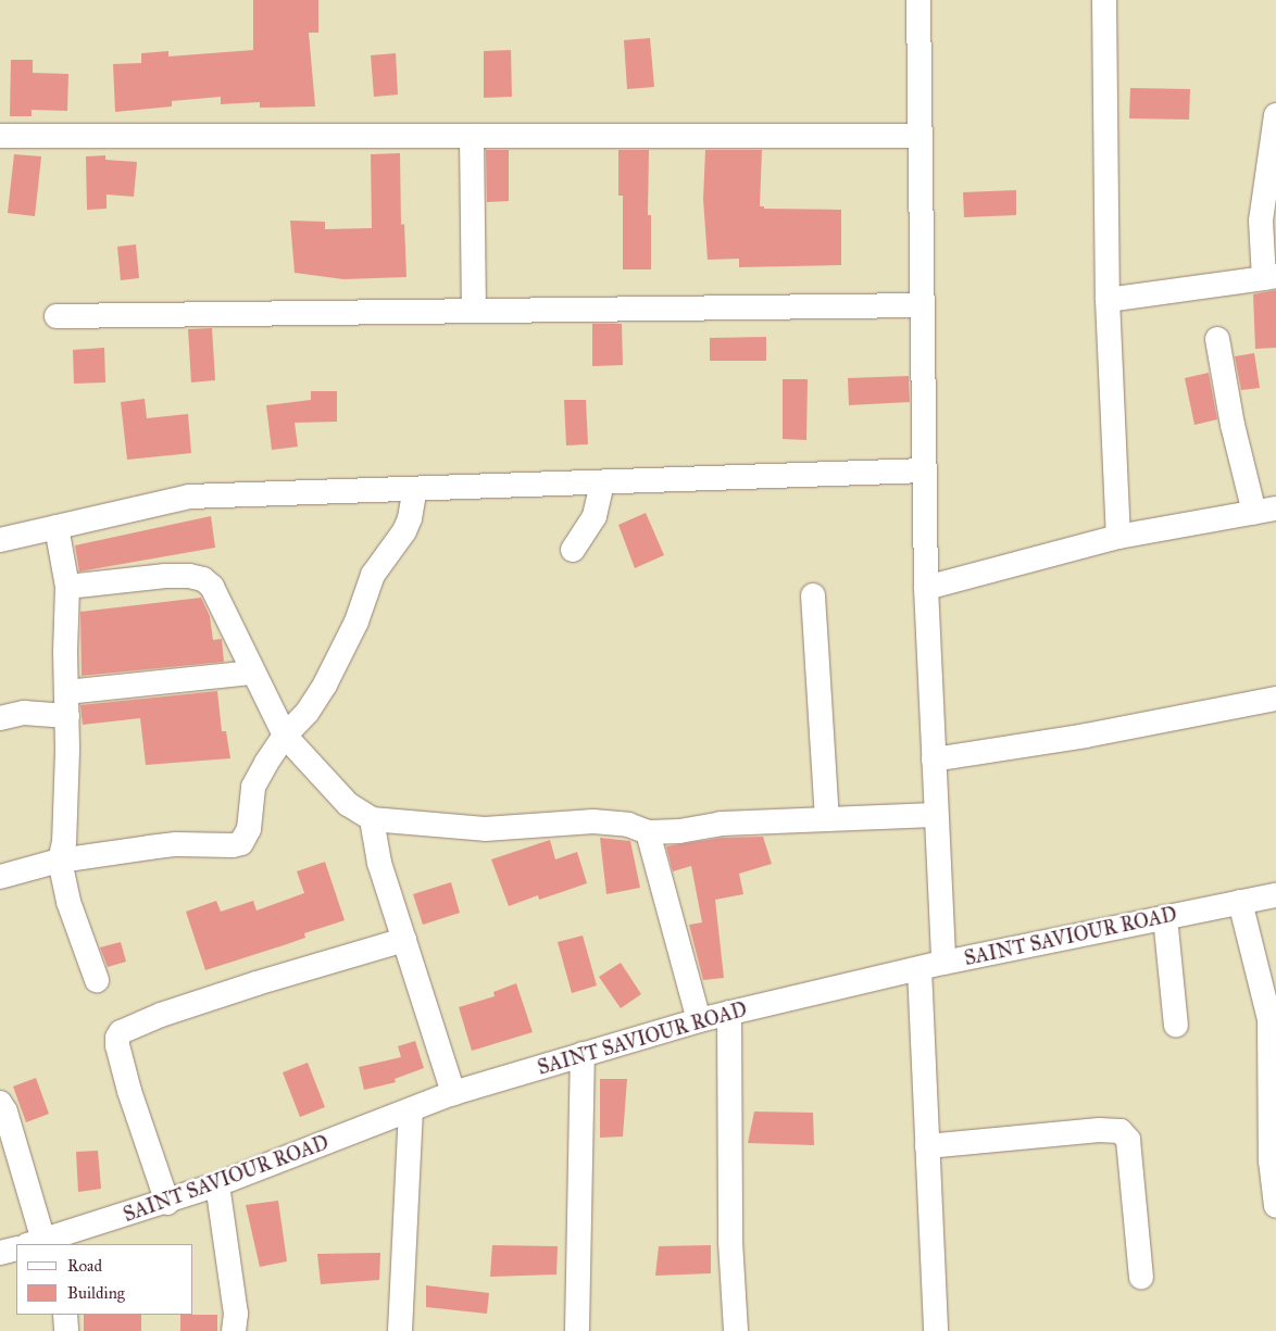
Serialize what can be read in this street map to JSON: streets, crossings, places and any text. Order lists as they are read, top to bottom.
{
  "streets": {
    "street": ["SAINT SAVIOUR ROAD"]
  },
  "legend": ["Road", "Building"]
}
